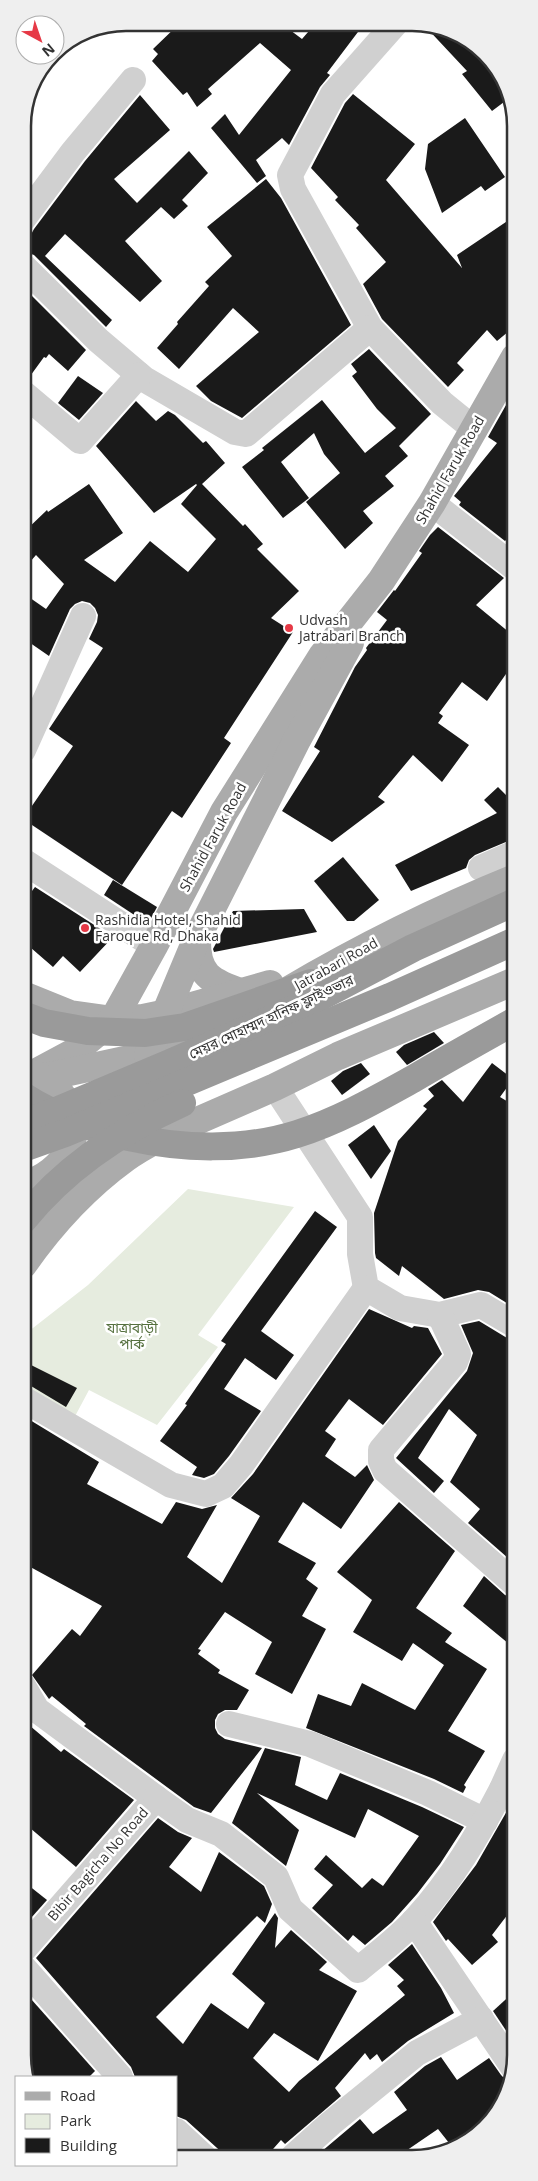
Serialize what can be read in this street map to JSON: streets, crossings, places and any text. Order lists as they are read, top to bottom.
{
  "streets": {
    "highway": ["মেয়র মোহাম্মদ হানিফ ফ্লাইওভার"],
    "main road": ["Shahid Faruk Road", "Jatrabari Road"],
    "street": ["Bibir Bagicha No Road"]
  },
  "crossings": [
    ["Shahid Faruk Road", "Jatrabari Road"]
  ],
  "parks": ["যাত্রাবাড়ী পার্ক"],
  "places": ["Udvash Jatrabari Branch", "Rashidia Hotel, Shahid Faroque Rd, Dhaka"],
  "legend": ["Road", "Park", "Building"],
  "north": "bottom right"
}
